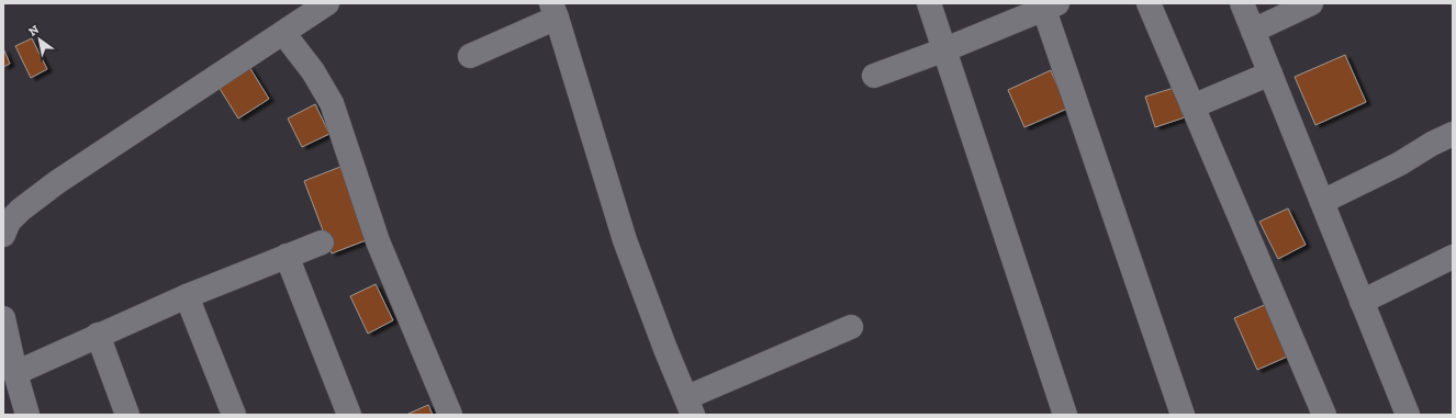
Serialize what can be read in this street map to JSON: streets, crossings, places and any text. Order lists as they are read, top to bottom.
{
  "north": "top left"
}
